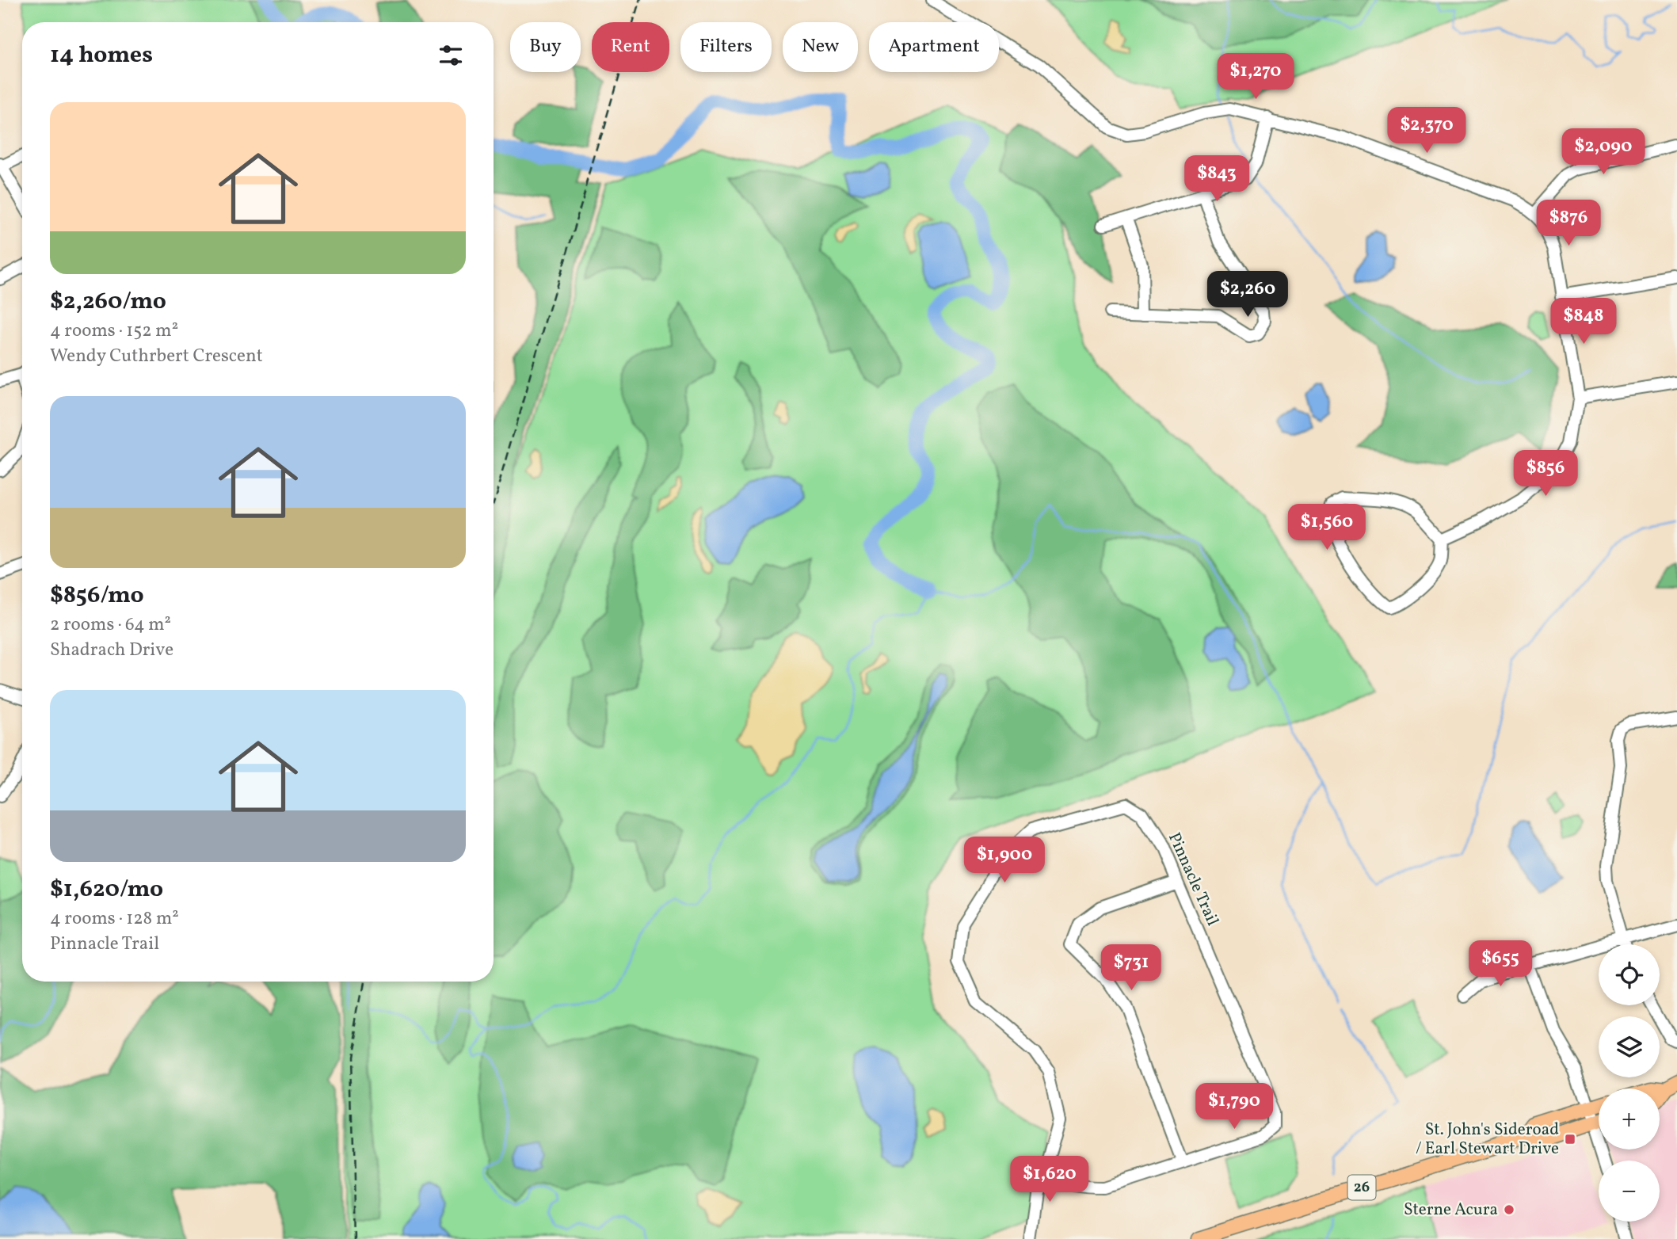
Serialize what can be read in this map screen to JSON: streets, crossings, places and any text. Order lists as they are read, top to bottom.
{
  "streets": {
    "main road": ["26"],
    "street": ["Pinnacle Trail"]
  },
  "places": {
    "transit": ["St. John's Sideroad / Earl Stewart Drive"],
    "other": ["Sterne Acura"]
  },
  "page": {
    "chip": [
      "Buy",
      "Rent",
      "Filters",
      "New",
      "Apartment"
    ],
    "heading": "14 homes",
    "price": [
      "$1,270",
      "$2,370",
      "$2,090",
      "$843",
      "$876",
      "$2,260",
      "$848",
      "$856",
      "$1,560",
      "$1,900",
      "$655",
      "$731",
      "$1,790",
      "$1,620"
    ],
    "list": [
      {
        "name": "$2,260/mo",
        "note": "4 rooms · 152 m² · Wendy Cuthrbert Crescent"
      },
      {
        "name": "$856/mo",
        "note": "2 rooms · 64 m² · Shadrach Drive"
      },
      {
        "name": "$1,620/mo",
        "note": "4 rooms · 128 m² · Pinnacle Trail"
      }
    ],
    "map_buttons": ["+", "−"]
  }
}
